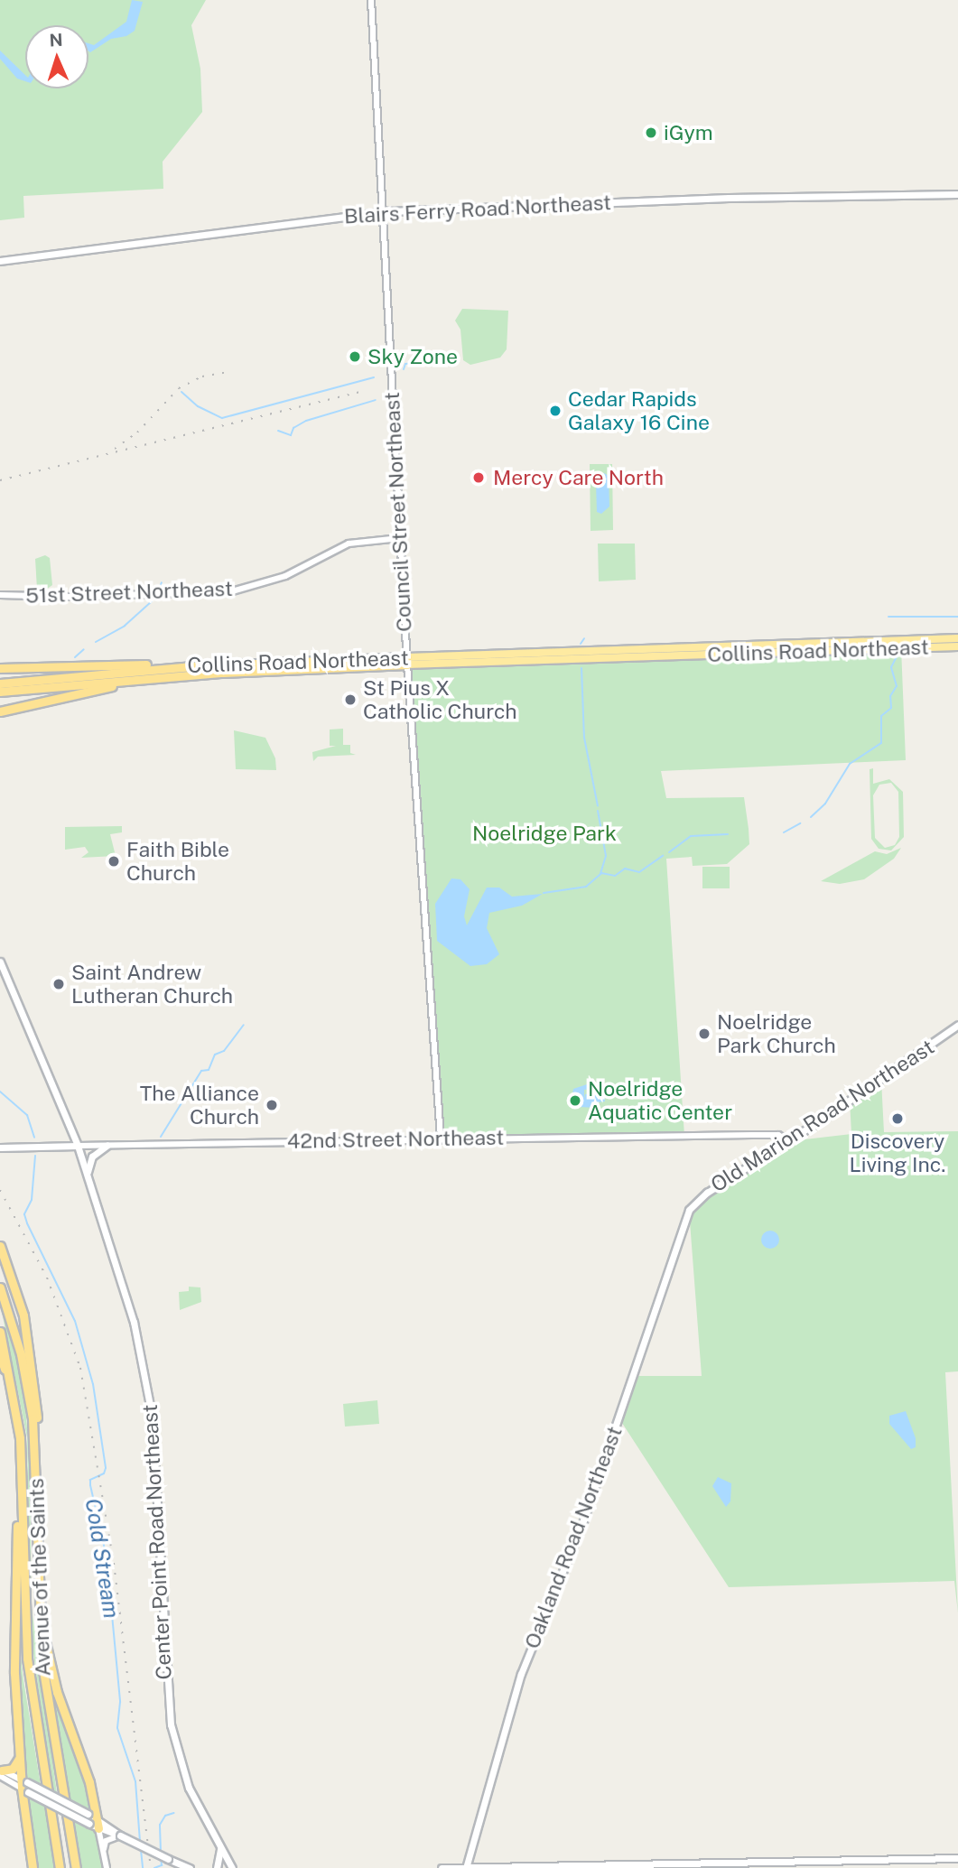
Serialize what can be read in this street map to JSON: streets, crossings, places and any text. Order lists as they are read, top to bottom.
{
  "streets": {
    "highway": ["Collins Road Northeast", "Avenue of the Saints"],
    "main road": [
      "Blairs Ferry Road Northeast",
      "Old Marion Road Northeast",
      "42nd Street Northeast",
      "Oakland Road Northeast",
      "Center Point Road Northeast"
    ],
    "street": ["Council Street Northeast", "51st Street Northeast"]
  },
  "crossings": [
    ["Blairs Ferry Road Northeast", "Council Street Northeast"],
    ["Council Street Northeast", "51st Street Northeast"],
    ["Council Street Northeast", "Collins Road Northeast"],
    ["Council Street Northeast", "42nd Street Northeast"],
    ["Old Marion Road Northeast", "42nd Street Northeast"],
    ["Old Marion Road Northeast", "Oakland Road Northeast"],
    ["42nd Street Northeast", "Center Point Road Northeast"]
  ],
  "water": ["Cold Stream"],
  "parks": ["Noelridge Park"],
  "places": [
    "iGym",
    "Sky Zone",
    "Cedar Rapids Galaxy 16 Cine",
    "Mercy Care North",
    "St Pius X Catholic Church",
    "Faith Bible Church",
    "Saint Andrew Lutheran Church",
    "Noelridge Park Church",
    "Noelridge Aquatic Center",
    "The Alliance Church",
    "Discovery Living Inc."
  ],
  "north": "top"
}
